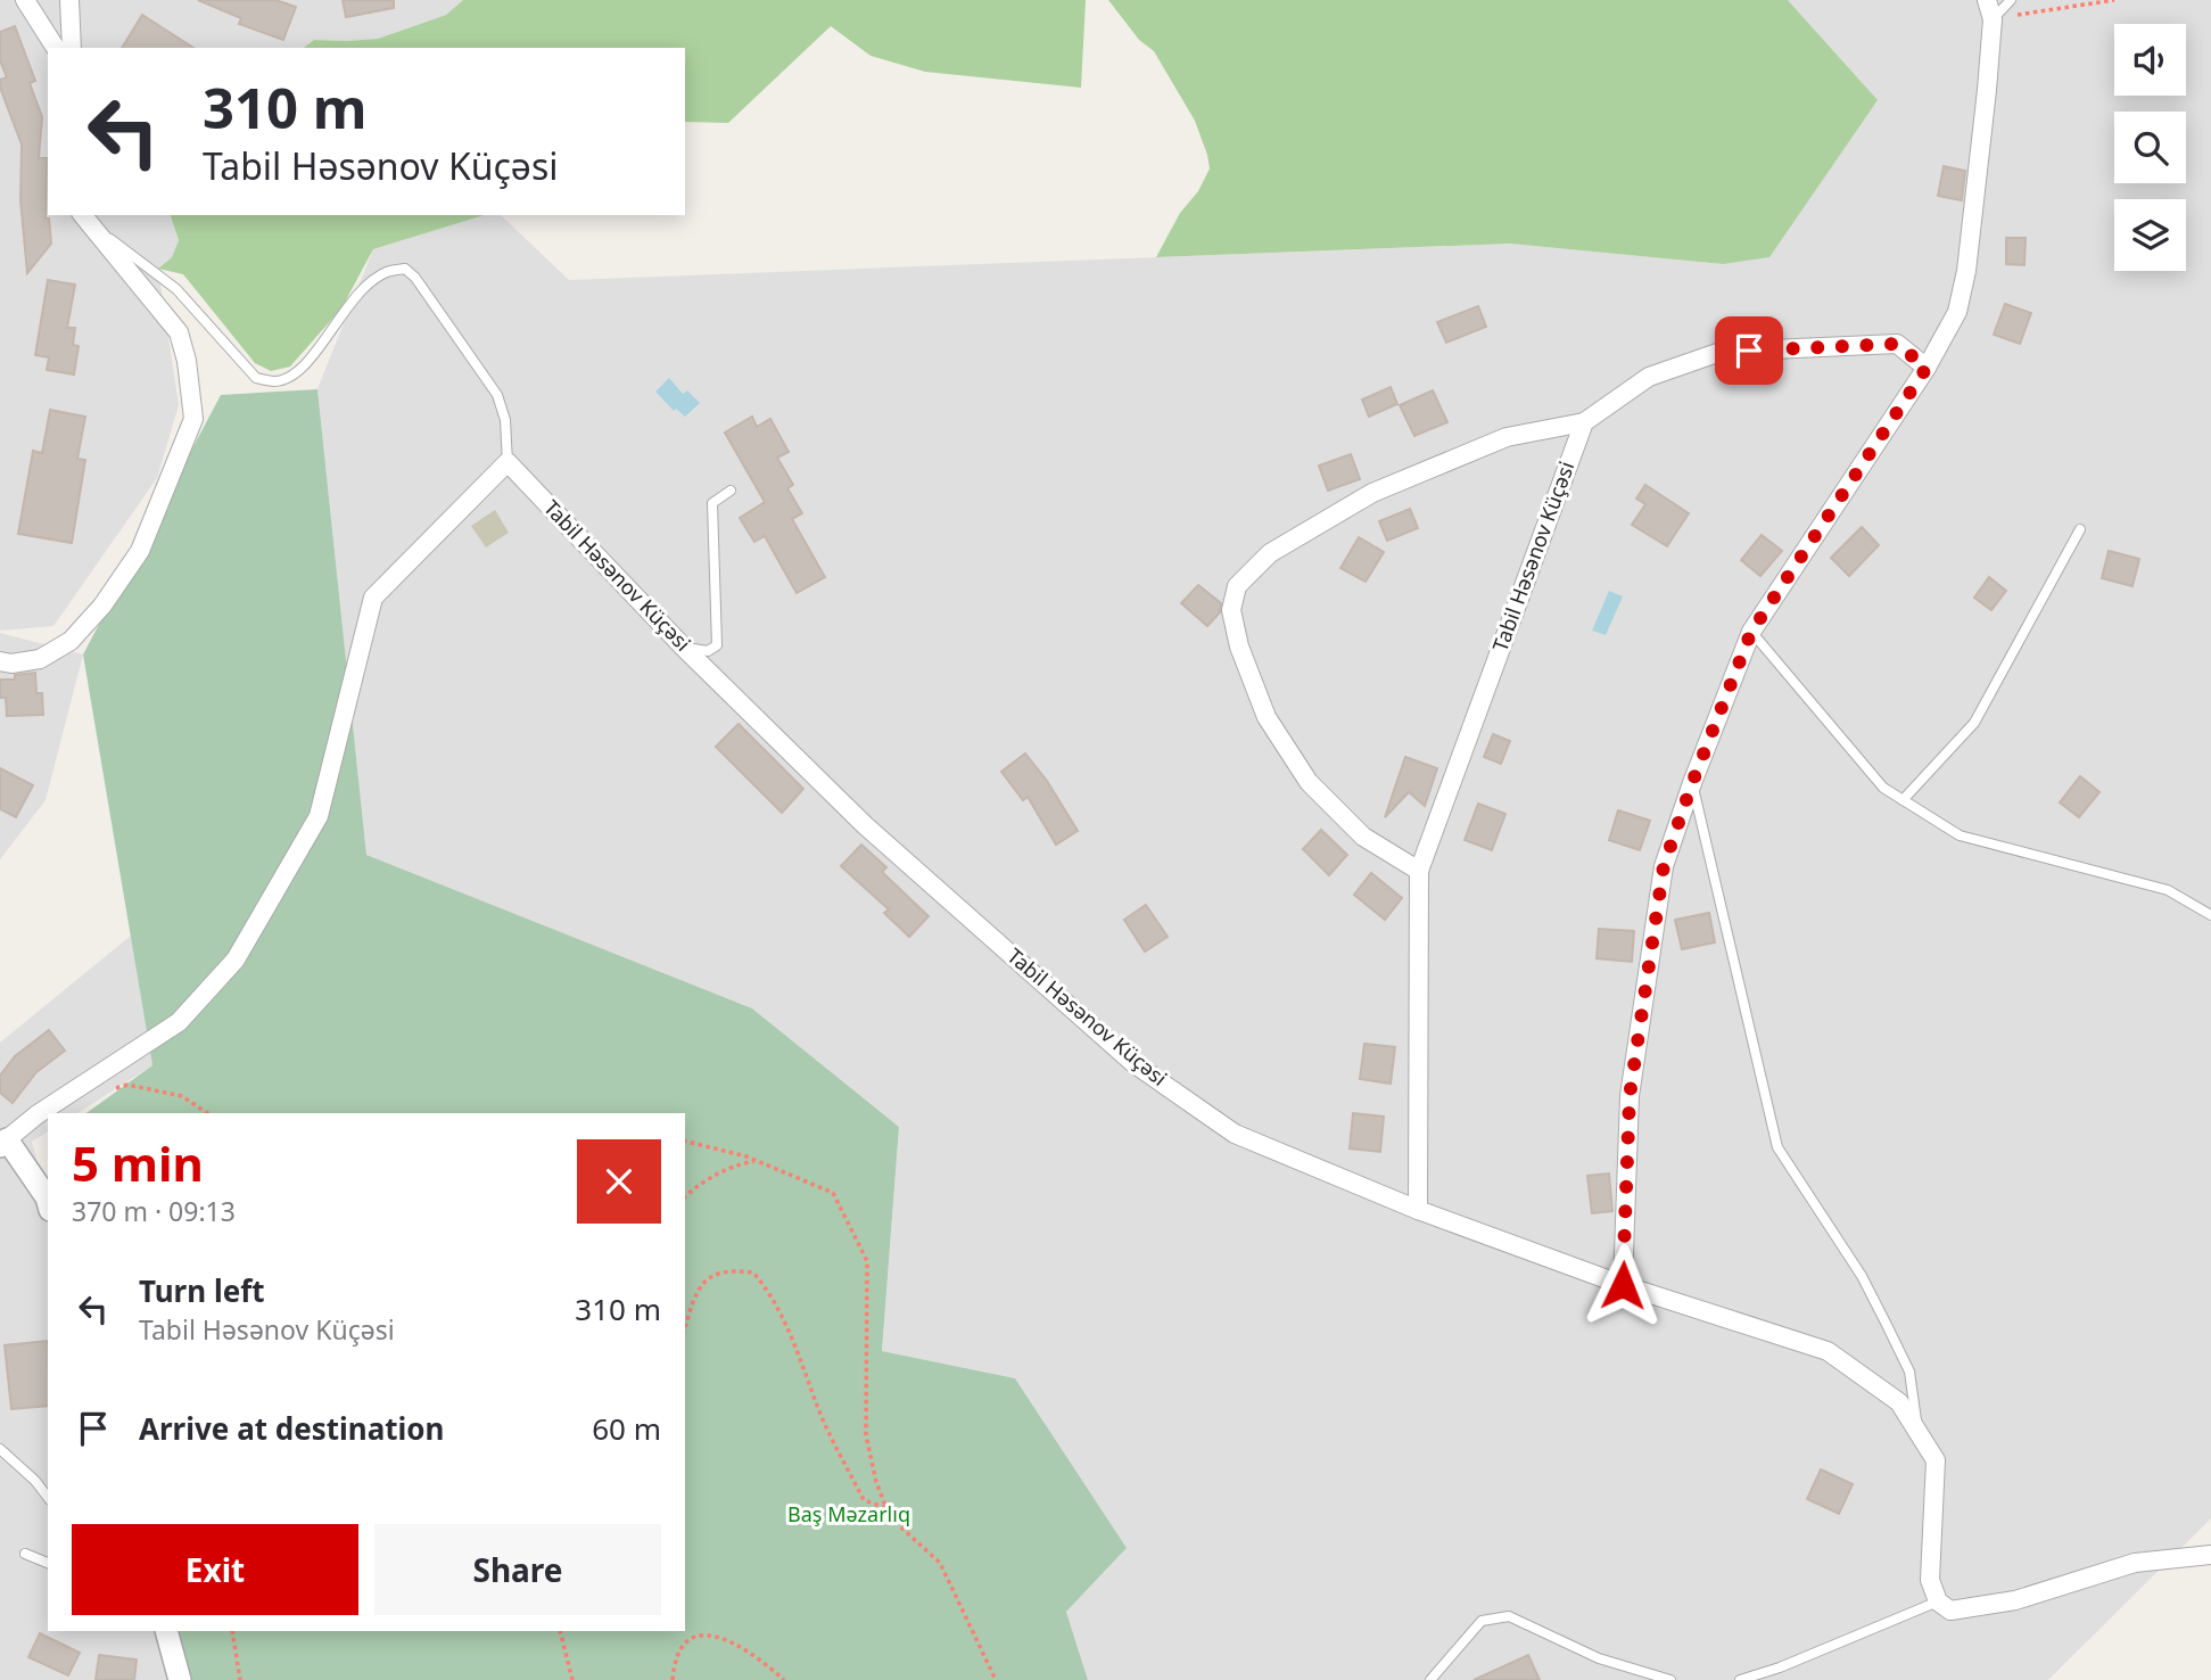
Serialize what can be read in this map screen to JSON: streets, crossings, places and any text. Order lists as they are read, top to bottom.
{
  "streets": {
    "street": ["Tabil Həsənov Küçəsi"]
  },
  "parks": ["Baş Məzarlıq"],
  "page": {
    "turn": ["310 m", "Tabil Həsənov Küçəsi"],
    "heading": ["5 min", "370 m · 09:13"],
    "list": [
      {
        "name": "Turn left",
        "note": "Tabil Həsənov Küçəsi",
        "value": "310 m"
      },
      {
        "name": "Arrive at destination",
        "value": "60 m"
      }
    ],
    "buttons": ["Exit", "Share"]
  }
}
